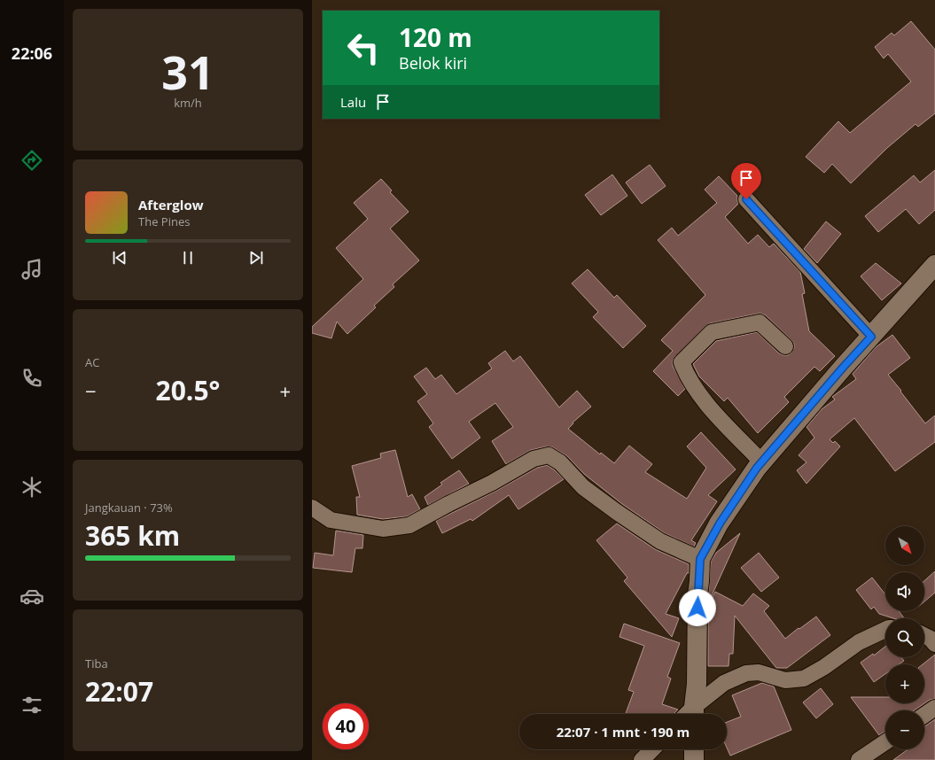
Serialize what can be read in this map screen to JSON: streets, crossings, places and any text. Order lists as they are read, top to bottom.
{
  "north": "bottom right",
  "page": {
    "tabs": "22:06",
    "tile": [
      ["31", "km/h"],
      "AC",
      ["Jangkauan · 73%", "365 km"],
      ["Tiba", "22:07"]
    ],
    "turn": ["120 m", "Belok kiri"],
    "then": "Lalu",
    "song": ["Afterglow", "The Pines"],
    "heat": ["−", "20.5°", "+"],
    "map_buttons": ["+", "−"],
    "limit": "40",
    "trip": "22:07 · 1 mnt · 190 m"
  }
}
